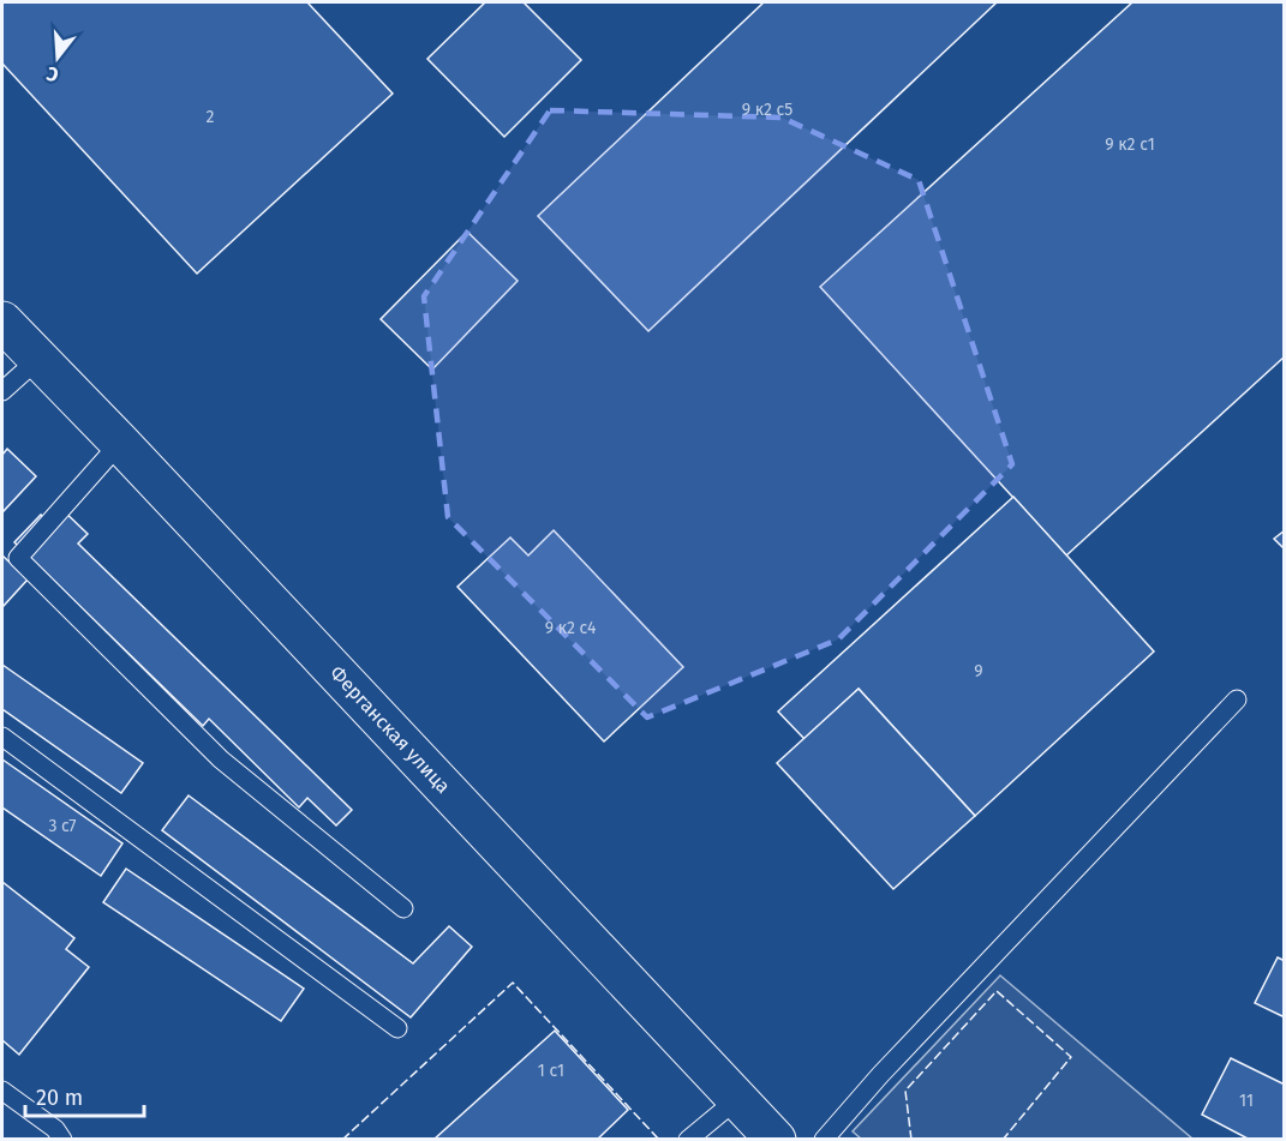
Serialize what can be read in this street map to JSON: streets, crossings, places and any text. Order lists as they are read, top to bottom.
{
  "streets": {
    "street": ["Ферганская улица"]
  },
  "house_numbers": [
    "9 к2 с5",
    "2",
    "9 к2 с1",
    "9 к2 с4",
    "9",
    "3 с7",
    "1 с1",
    "11"
  ],
  "scale_bar": "20 m",
  "north": "bottom"
}
